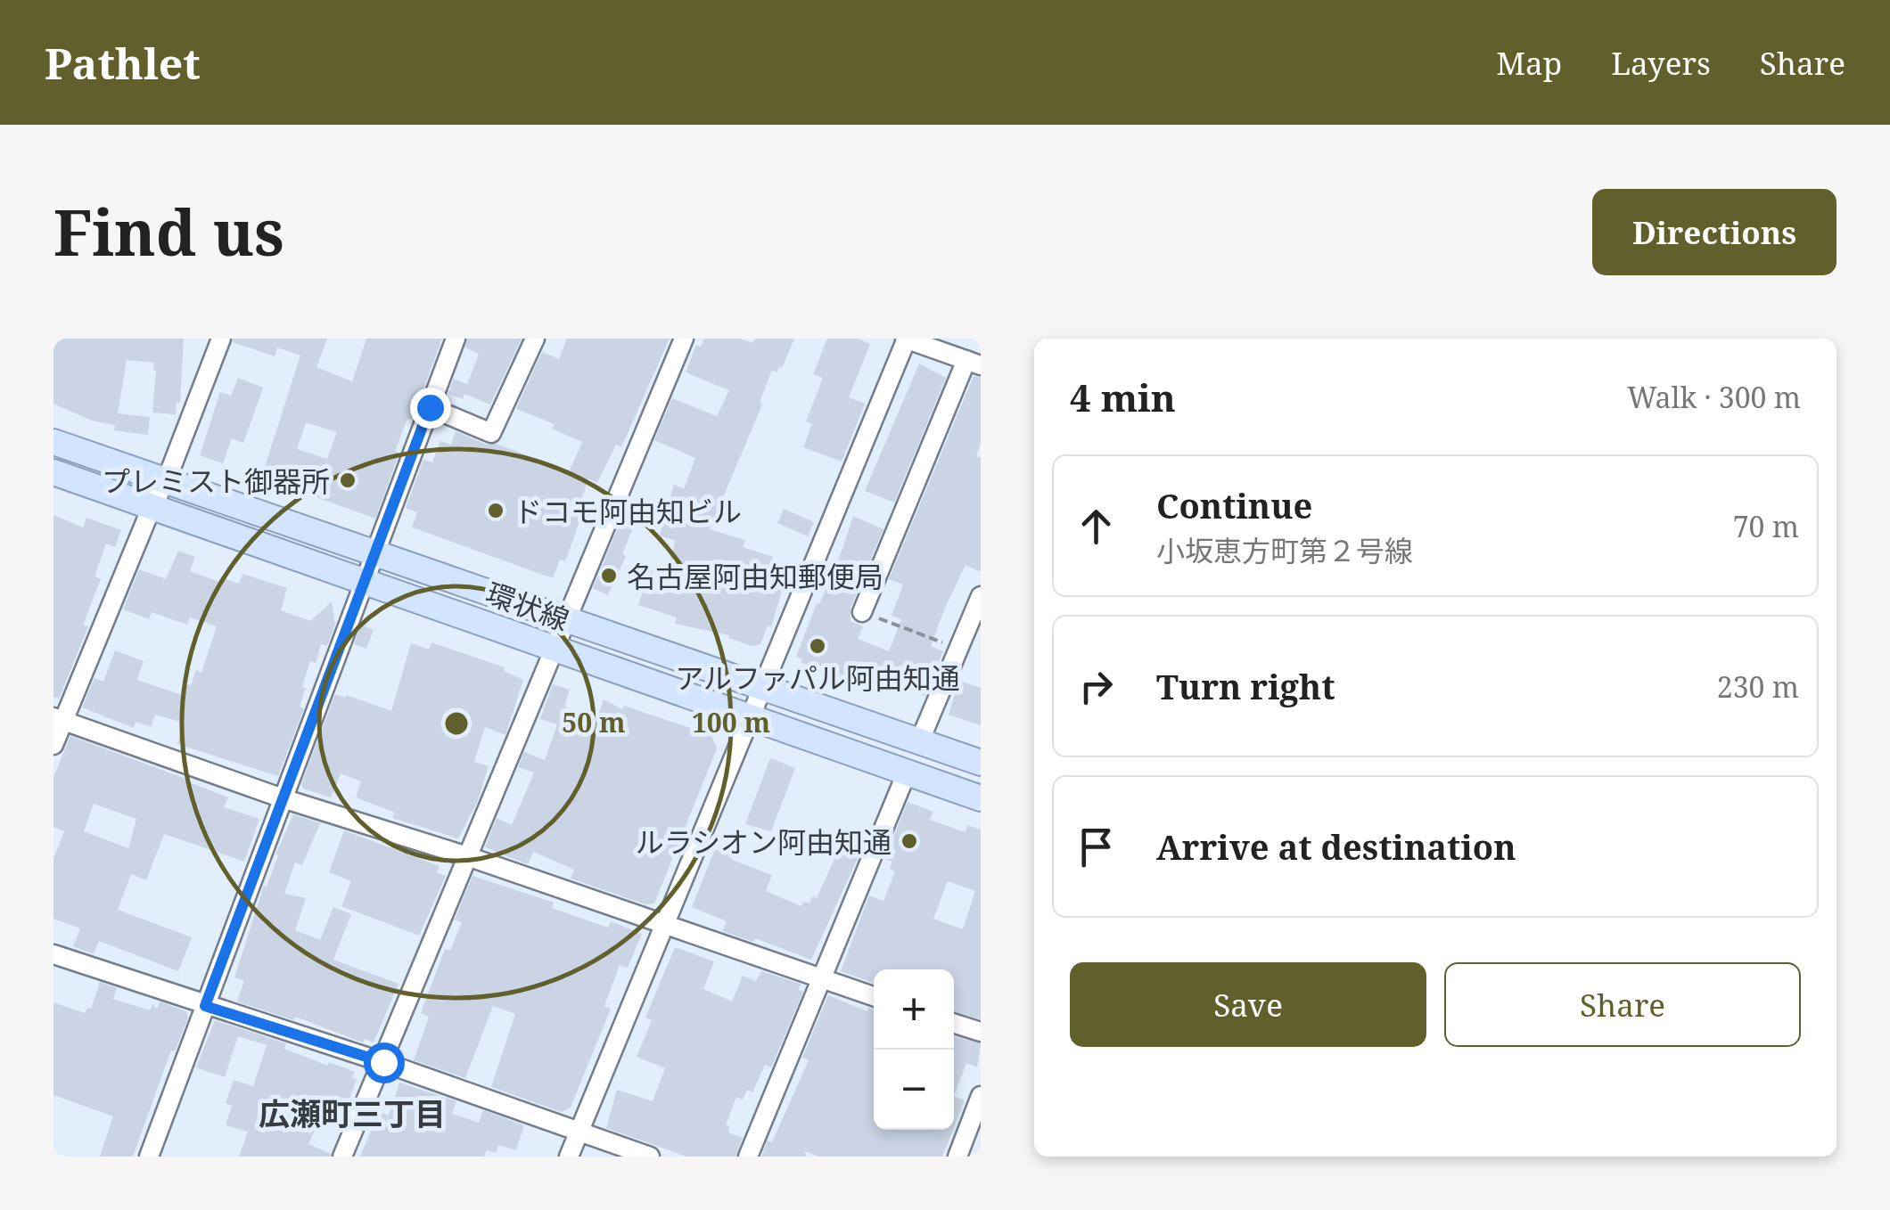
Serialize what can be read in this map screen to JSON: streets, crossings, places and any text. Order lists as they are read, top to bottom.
{
  "streets": {
    "main road": ["環状線"]
  },
  "districts": ["広瀬町三丁目"],
  "places": [
    "プレミスト御器所",
    "ドコモ阿由知ビル",
    "名古屋阿由知郵便局",
    "アルファパル阿由知通",
    "ルラシオン阿由知通"
  ],
  "page": {
    "header": "Pathlet",
    "nav": ["Map", "Layers", "Share"],
    "title": "Find us",
    "buttons": [
      "Directions",
      ["Save", "Share"]
    ],
    "heading": ["4 min", "Walk · 300 m"],
    "list": [
      ["Continue", "小坂恵方町第２号線", "70 m"],
      ["Turn right", "230 m"],
      "Arrive at destination"
    ],
    "map_buttons": ["+", "−"]
  },
  "rings": ["50 m", "100 m"]
}
